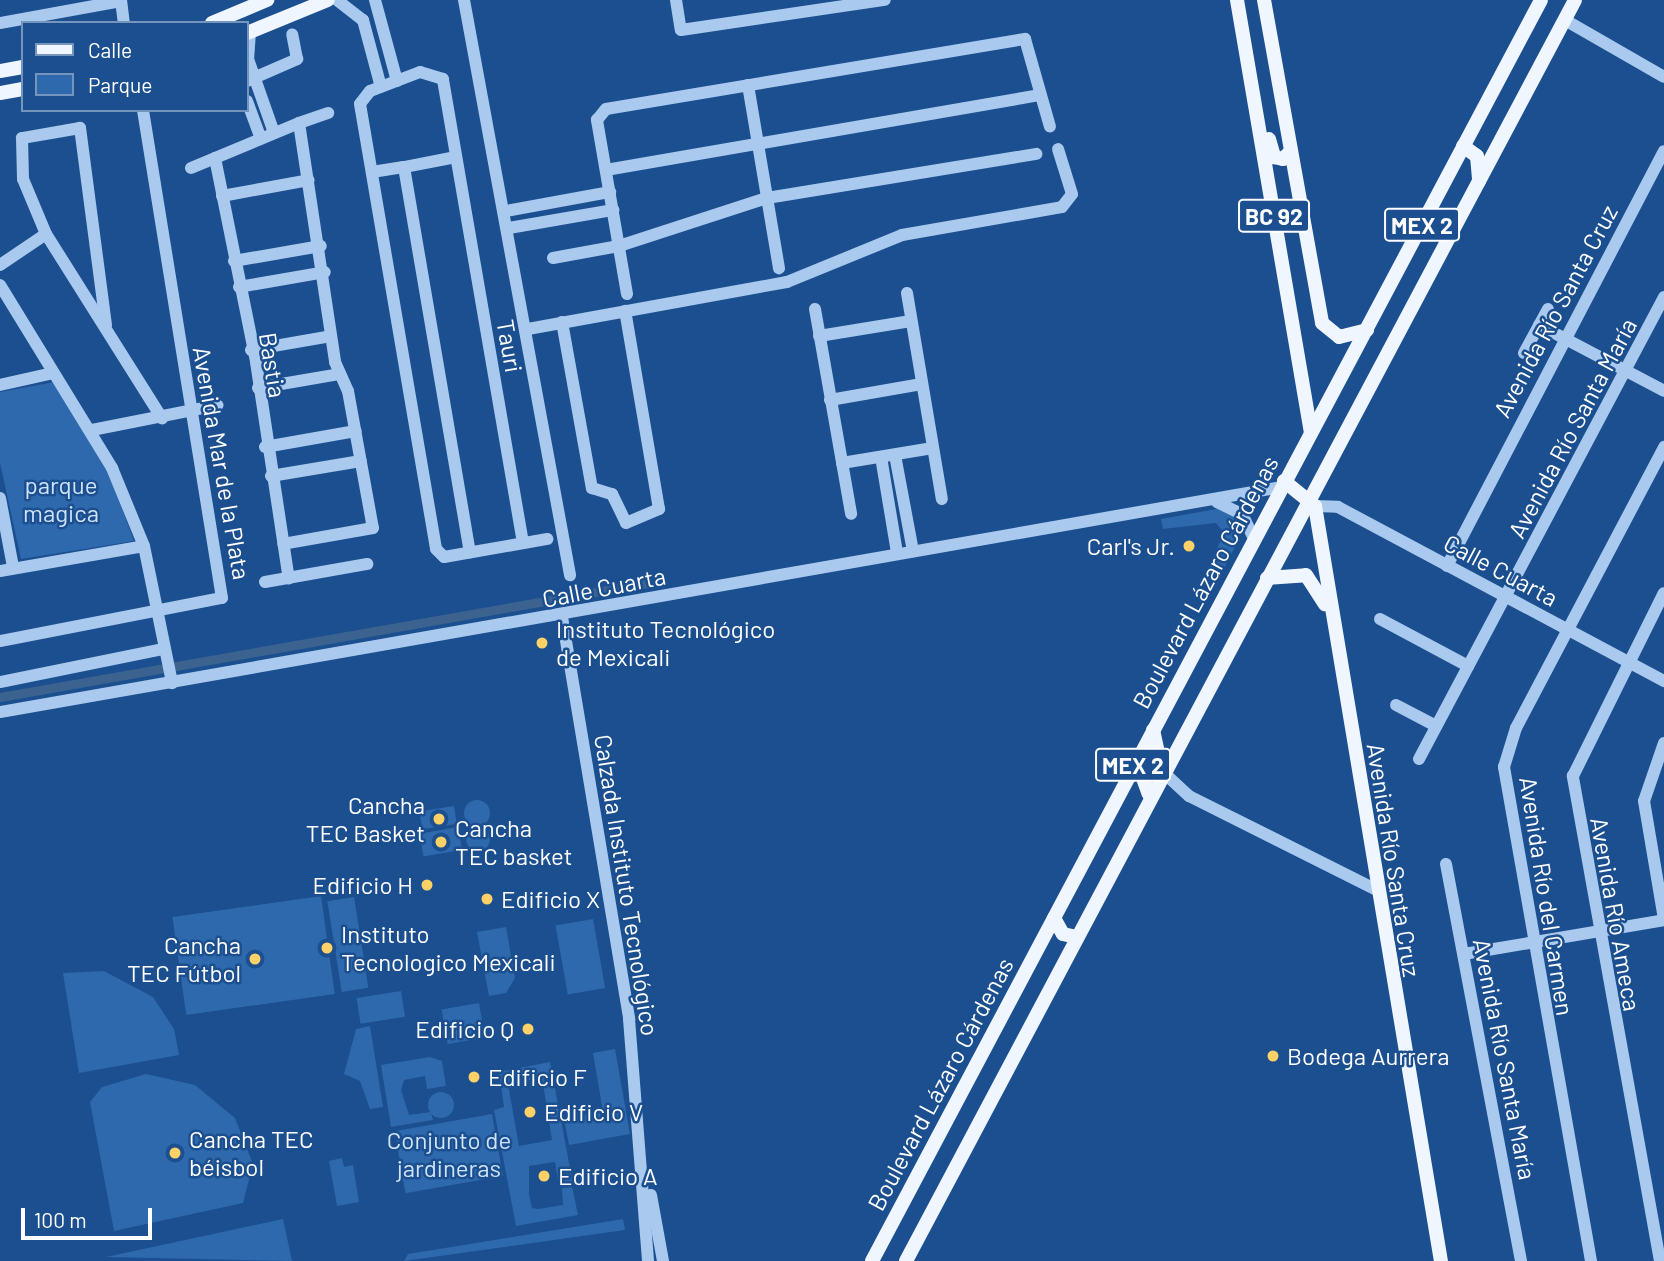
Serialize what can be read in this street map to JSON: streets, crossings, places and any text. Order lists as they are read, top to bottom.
{
  "streets": {
    "main road": [
      "BC 92",
      "MEX 2",
      "Avenida Río Santa Cruz",
      "Boulevard Lázaro Cárdenas"
    ],
    "street": [
      "Tauri",
      "Bastia",
      "Avenida Río Santa María",
      "Avenida Mar de la Plata",
      "Calle Cuarta",
      "Calzada Instituto Tecnológico",
      "Avenida Río del Carmen",
      "Avenida Río Ameca"
    ]
  },
  "crossings": [
    ["BC 92", "Boulevard Lázaro Cárdenas"],
    ["MEX 2", "Avenida Río Santa Cruz"],
    ["MEX 2", "Calle Cuarta"],
    ["Avenida Río Santa Cruz", "Calle Cuarta"],
    ["Avenida Río Santa María", "Calle Cuarta"],
    ["Calle Cuarta", "Boulevard Lázaro Cárdenas"],
    ["Calle Cuarta", "Calzada Instituto Tecnológico"],
    ["Calle Cuarta", "Avenida Río del Carmen"],
    ["Calle Cuarta", "Avenida Río Ameca"]
  ],
  "parks": ["parque magica", "Conjunto de jardineras"],
  "places": [
    "Carl's Jr.",
    "Instituto Tecnológico de Mexicali",
    "Cancha TEC Basket",
    "Cancha TEC basket",
    "Edificio H",
    "Edificio X",
    "Instituto Tecnologico Mexicali",
    "Cancha TEC Fútbol",
    "Edificio Q",
    "Bodega Aurrera",
    "Edificio F",
    "Edificio V",
    "Cancha TEC béisbol",
    "Edificio A"
  ],
  "legend": ["Calle", "Parque"],
  "scale_bar": "100 m"
}
